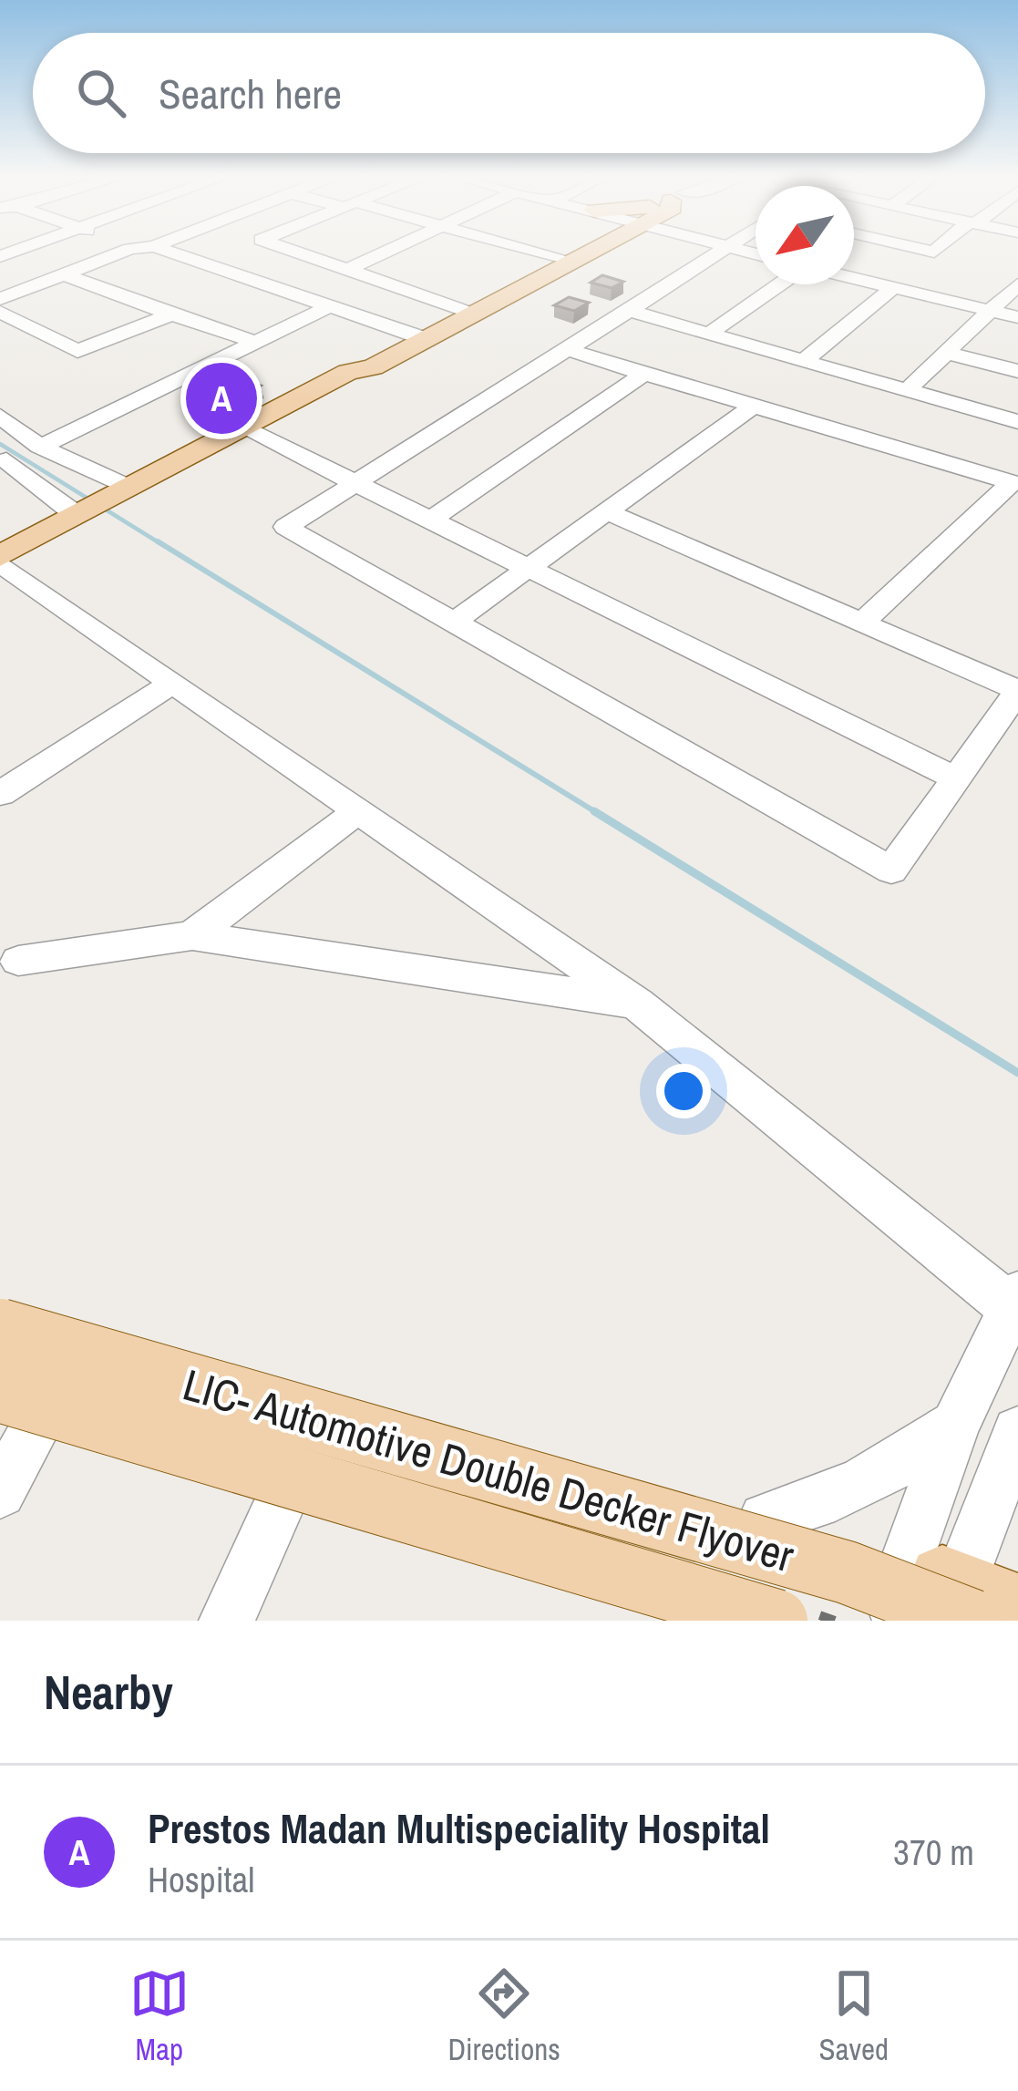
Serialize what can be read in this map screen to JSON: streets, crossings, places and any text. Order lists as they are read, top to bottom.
{
  "streets": {
    "main road": ["LIC- Automotive Double Decker Flyover"]
  },
  "north": "bottom left",
  "page": {
    "search": "Search here",
    "pins": "A",
    "heading": "Nearby",
    "list": [
      {
        "mark": "A",
        "name": "Prestos Madan Multispeciality Hospital",
        "note": "Hospital",
        "value": "370 m"
      }
    ],
    "nav": ["Map", "Directions", "Saved"]
  }
}
